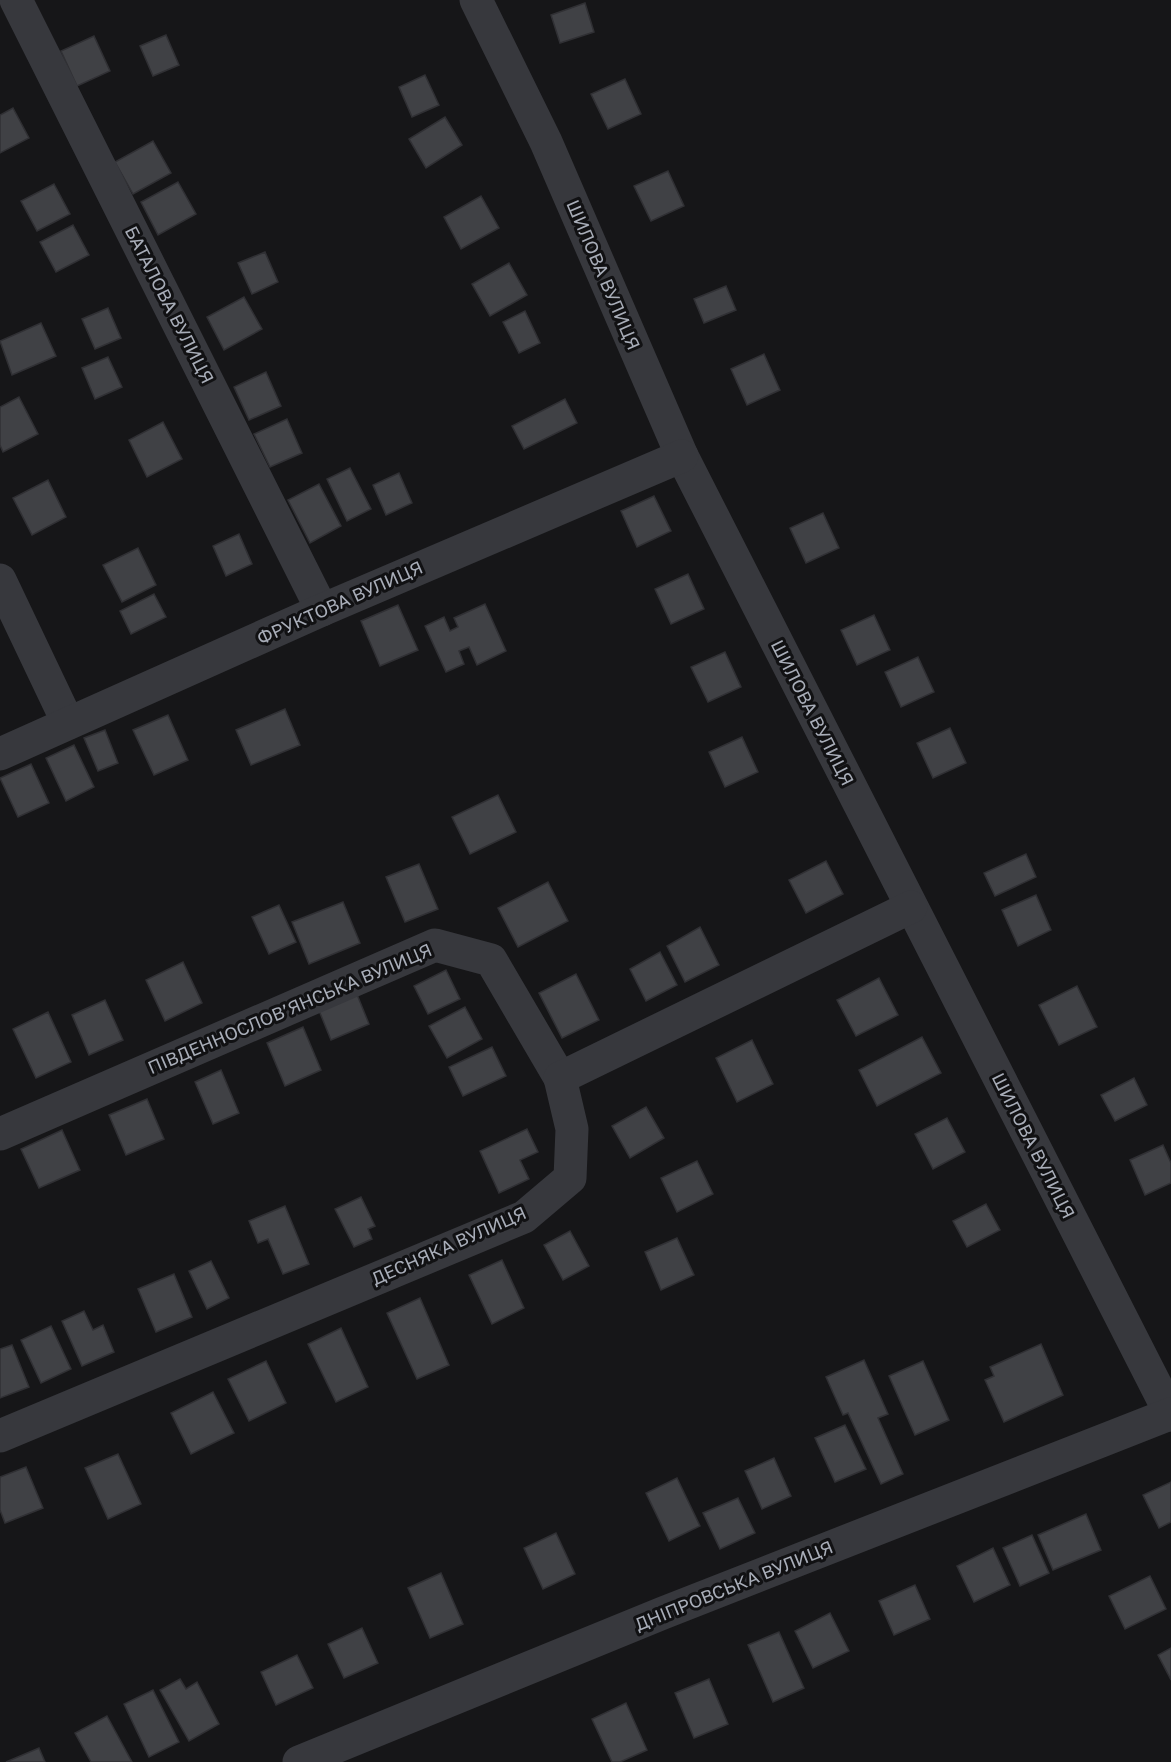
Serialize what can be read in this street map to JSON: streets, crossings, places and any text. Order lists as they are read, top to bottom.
{
  "streets": {
    "street": [
      "ШИЛОВА ВУЛИЦЯ",
      "БАТАЛОВА ВУЛИЦЯ",
      "ФРУКТОВА ВУЛИЦЯ",
      "ПІВДЕННОСЛОВ’ЯНСЬКА ВУЛИЦЯ",
      "ДЕСНЯКА ВУЛИЦЯ",
      "ДНІПРОВСЬКА ВУЛИЦЯ"
    ]
  },
  "crossings": [
    ["ШИЛОВА ВУЛИЦЯ", "ФРУКТОВА ВУЛИЦЯ"],
    ["ШИЛОВА ВУЛИЦЯ", "ДНІПРОВСЬКА ВУЛИЦЯ"],
    ["БАТАЛОВА ВУЛИЦЯ", "ФРУКТОВА ВУЛИЦЯ"],
    ["ПІВДЕННОСЛОВ’ЯНСЬКА ВУЛИЦЯ", "ДЕСНЯКА ВУЛИЦЯ"]
  ]
}
